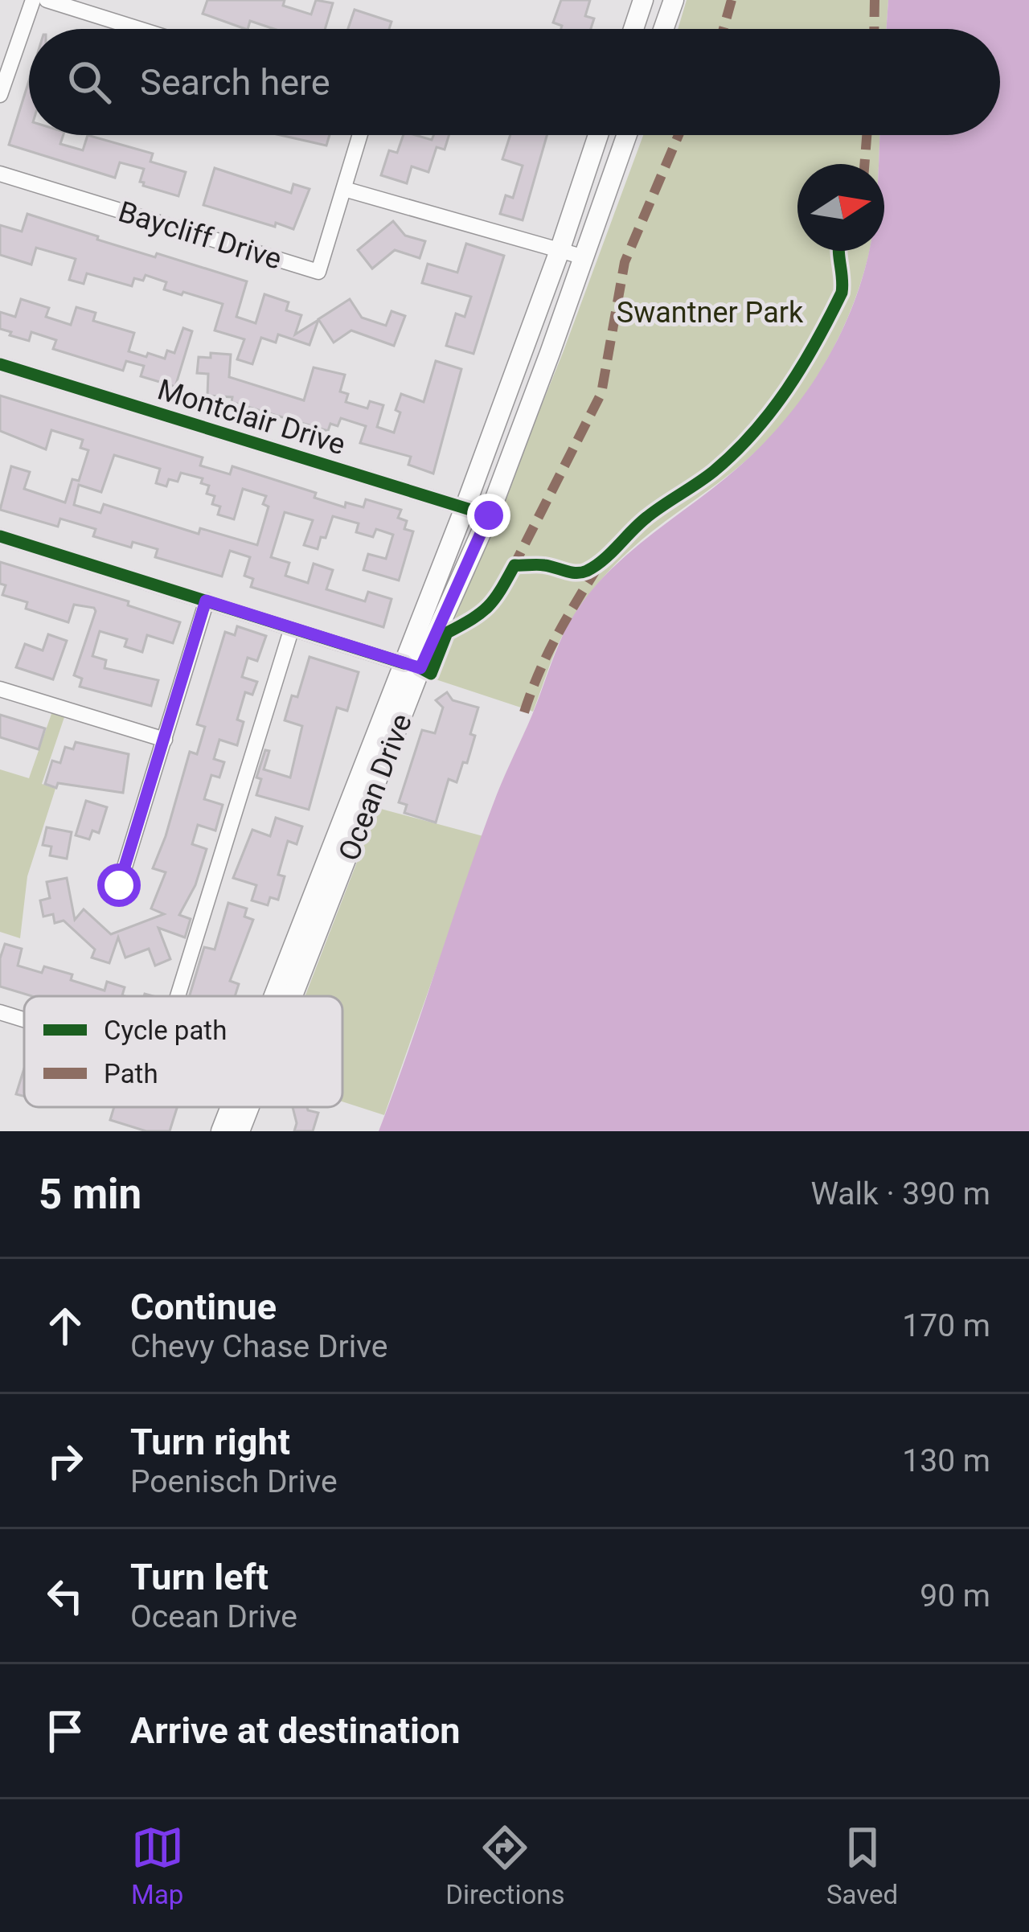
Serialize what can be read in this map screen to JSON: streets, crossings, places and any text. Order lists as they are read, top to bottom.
{
  "streets": {
    "main road": ["Ocean Drive"],
    "street": ["Baycliff Drive", "Montclair Drive"]
  },
  "crossings": [
    ["Montclair Drive", "Ocean Drive"]
  ],
  "parks": ["Swantner Park"],
  "legend": ["Cycle path", "Path"],
  "north": "right",
  "page": {
    "search": "Search here",
    "heading": ["5 min", "Walk · 390 m"],
    "list": [
      ["Continue", "Chevy Chase Drive", "170 m"],
      ["Turn right", "Poenisch Drive", "130 m"],
      ["Turn left", "Ocean Drive", "90 m"],
      "Arrive at destination"
    ],
    "nav": ["Map", "Directions", "Saved"]
  }
}
